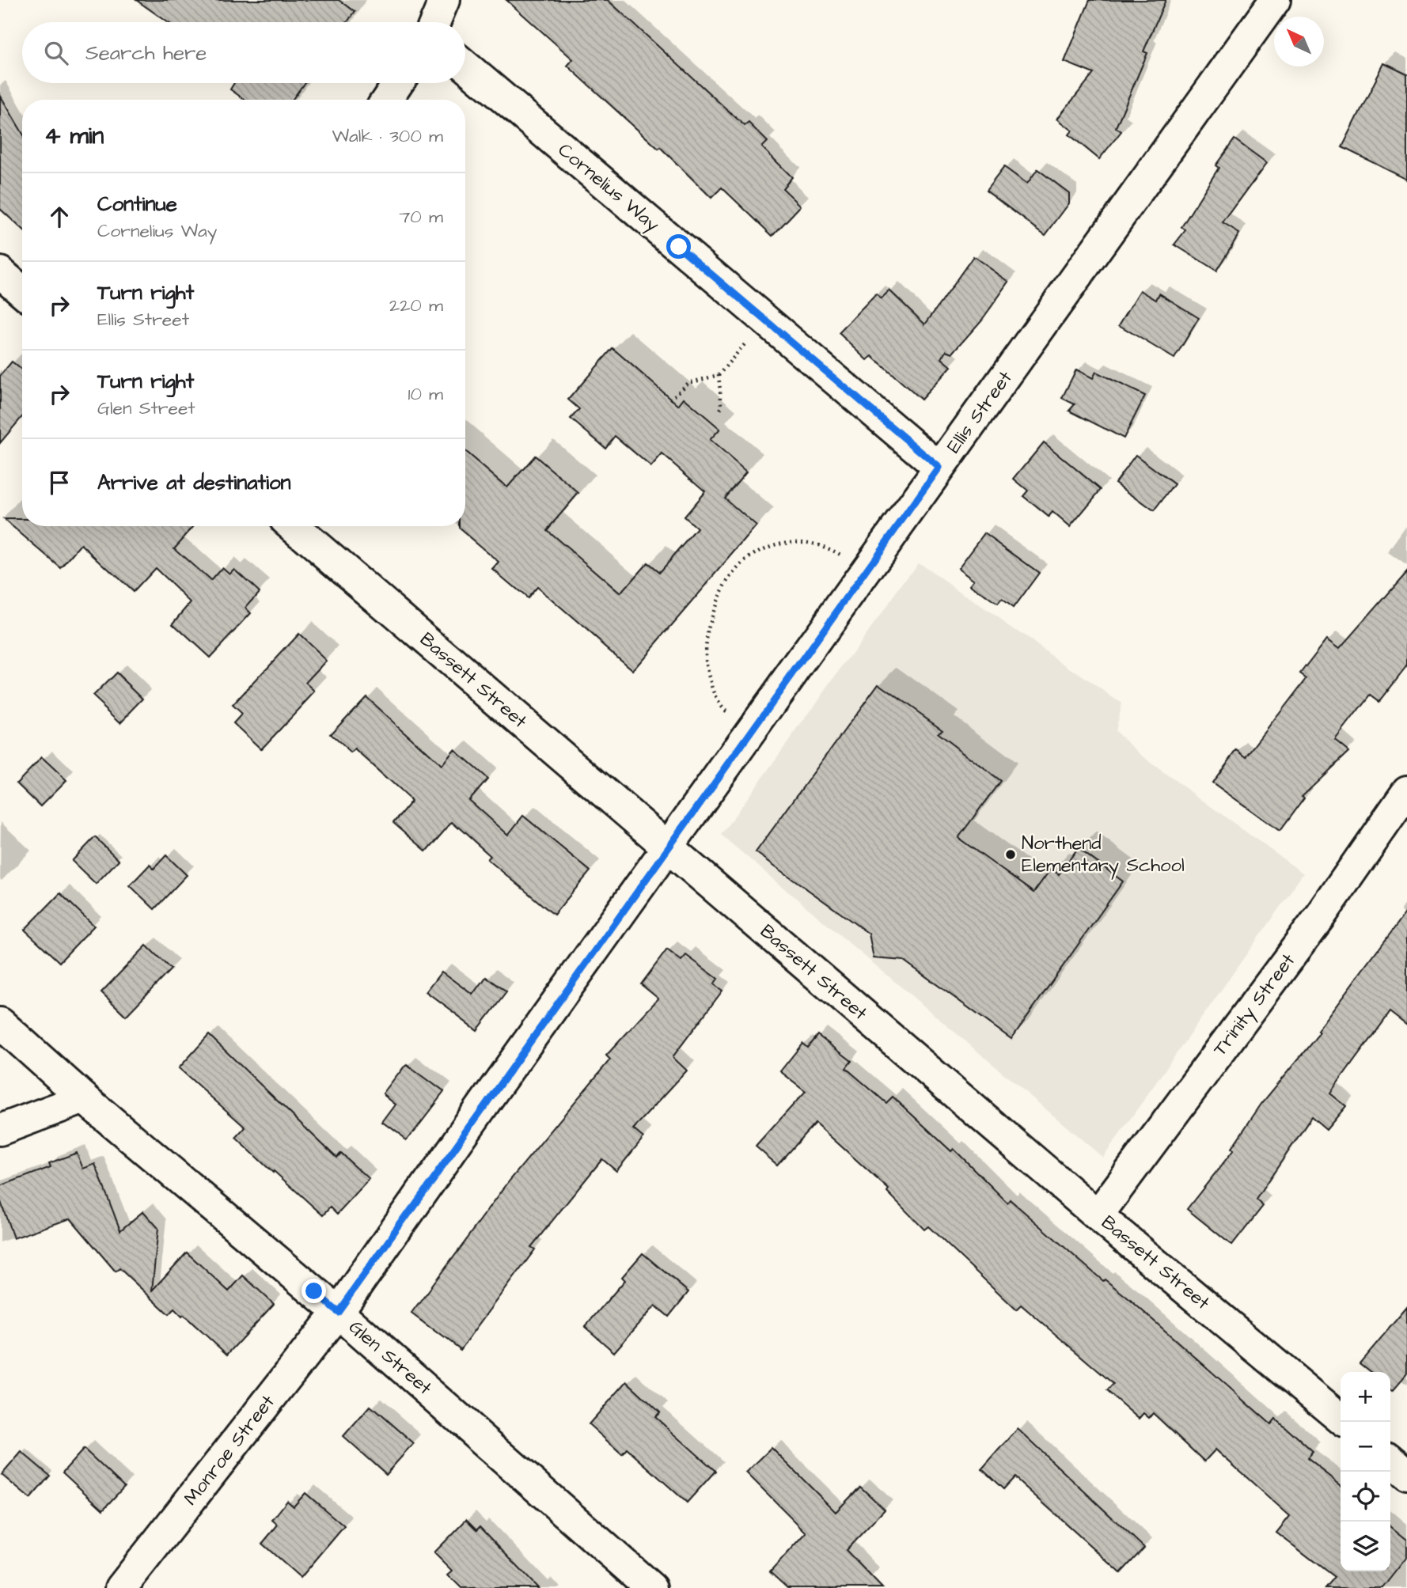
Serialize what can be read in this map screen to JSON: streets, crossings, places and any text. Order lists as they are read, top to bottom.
{
  "streets": {
    "street": [
      "Cornelius Way",
      "Ellis Street",
      "Bassett Street",
      "Trinity Street",
      "Glen Street",
      "Monroe Street"
    ]
  },
  "crossings": [
    ["Cornelius Way", "Ellis Street"],
    ["Ellis Street", "Bassett Street"],
    ["Ellis Street", "Glen Street"],
    ["Ellis Street", "Monroe Street"],
    ["Bassett Street", "Trinity Street"],
    ["Glen Street", "Monroe Street"]
  ],
  "places": ["Northend Elementary School"],
  "north": "top left",
  "page": {
    "search": "Search here",
    "heading": ["4 min", "Walk · 300 m"],
    "list": [
      ["Continue", "Cornelius Way", "70 m"],
      ["Turn right", "Ellis Street", "220 m"],
      ["Turn right", "Glen Street", "10 m"],
      "Arrive at destination"
    ],
    "map_buttons": ["+", "−"]
  }
}
